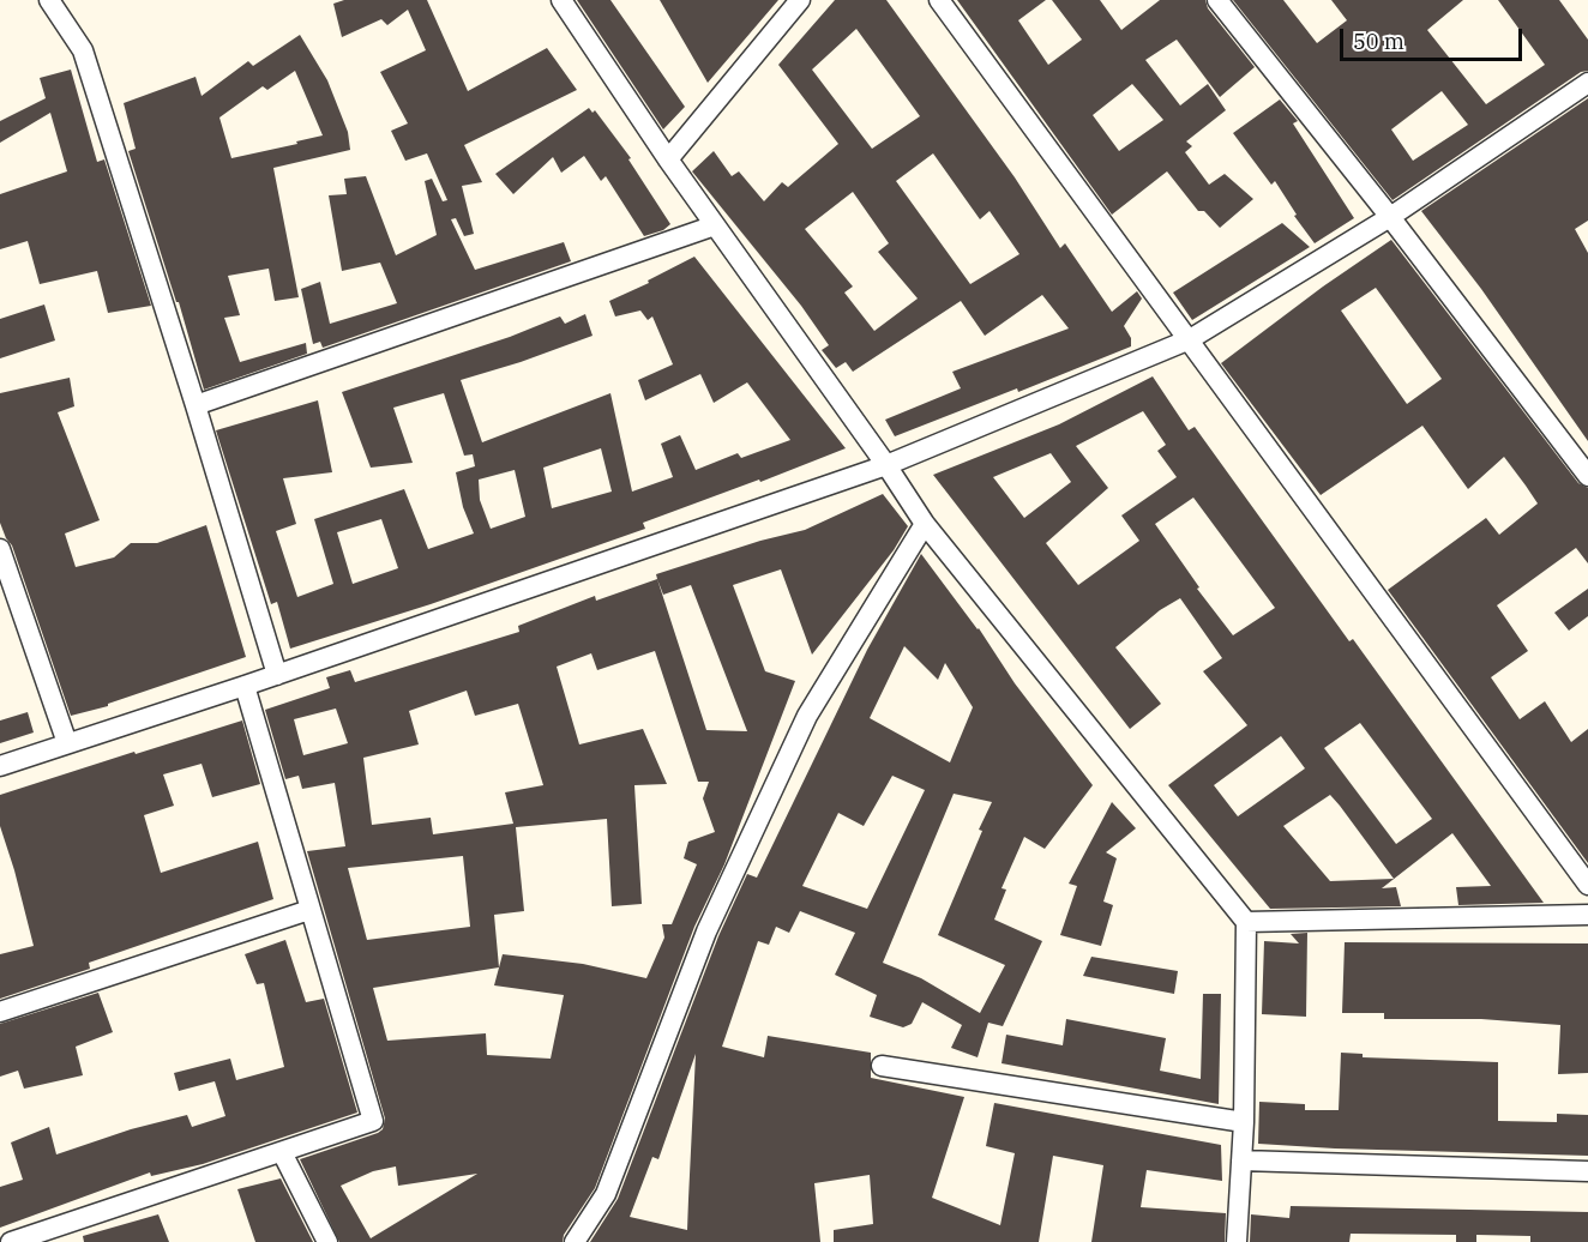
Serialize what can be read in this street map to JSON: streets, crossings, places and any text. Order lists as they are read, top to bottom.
{
  "scale_bar": "50 m"
}
